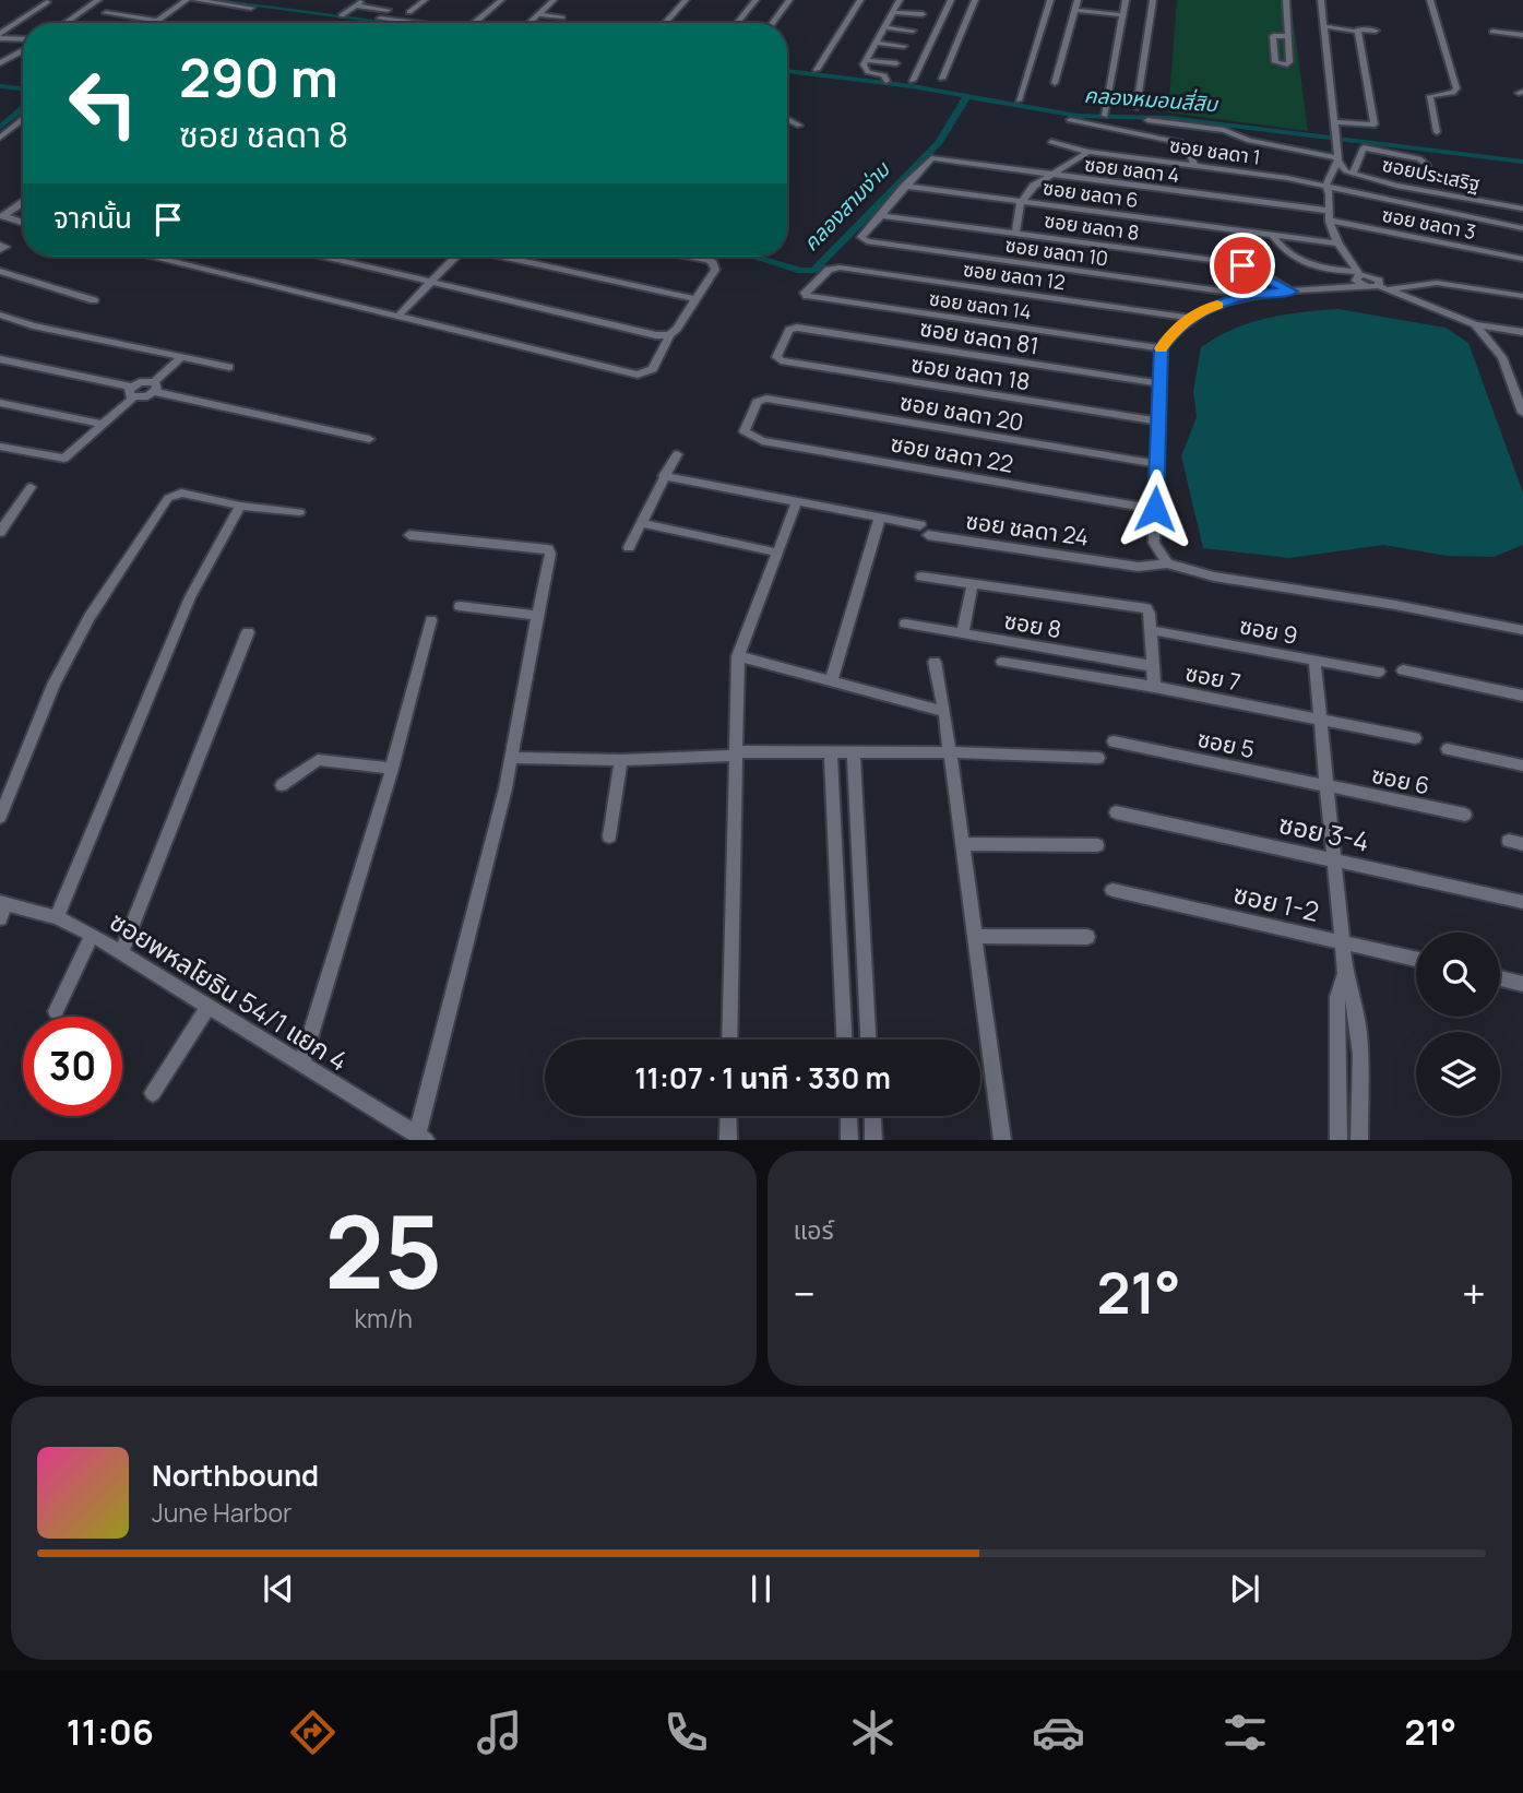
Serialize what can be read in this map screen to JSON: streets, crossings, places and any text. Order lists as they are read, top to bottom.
{
  "streets": {
    "street": [
      "ซอย ชลดา 1",
      "ซอย ชลดา 4",
      "ซอยประเสริฐ",
      "ซอย ชลดา 6",
      "ซอย ชลดา 3",
      "ซอย ชลดา 8",
      "ซอย ชลดา 10",
      "ซอย ชลดา 12",
      "ซอย ชลดา 14",
      "ซอย ชลดา 81",
      "ซอย ชลดา 18",
      "ซอย ชลดา 20",
      "ซอย ชลดา 22",
      "ซอย ชลดา 24",
      "ซอย 8",
      "ซอย 9",
      "ซอย 7",
      "ซอย 5",
      "ซอย 6",
      "ซอย 3-4",
      "ซอย 1-2",
      "ซอยพหลโยธิน 54/1 แยก 4"
    ]
  },
  "crossings": [
    ["ซอย ชลดา 4", "ซอย ชลดา 6"],
    ["ซอย ชลดา 4", "ซอย ชลดา 3"],
    ["ซอย ชลดา 8", "ซอย ชลดา 10"],
    ["ซอย ชลดา 12", "ซอย ชลดา 14"],
    ["ซอย ชลดา 81", "ซอย ชลดา 18"],
    ["ซอย ชลดา 20", "ซอย ชลดา 22"],
    ["ซอย 5", "ซอย 6"]
  ],
  "water": ["คลองหมอนสี่สิบ", "คลองสามง่าม"],
  "page": {
    "turn": ["290 m", "ซอย ชลดา 8"],
    "then": "จากนั้น",
    "limit": "30",
    "trip": "11:07 · 1 นาที · 330 m",
    "tile": [
      ["25", "km/h"],
      "แอร์"
    ],
    "heat": ["−", "21°", "+"],
    "song": ["Northbound", "June Harbor"],
    "tabs": ["11:06", "21°"]
  }
}
